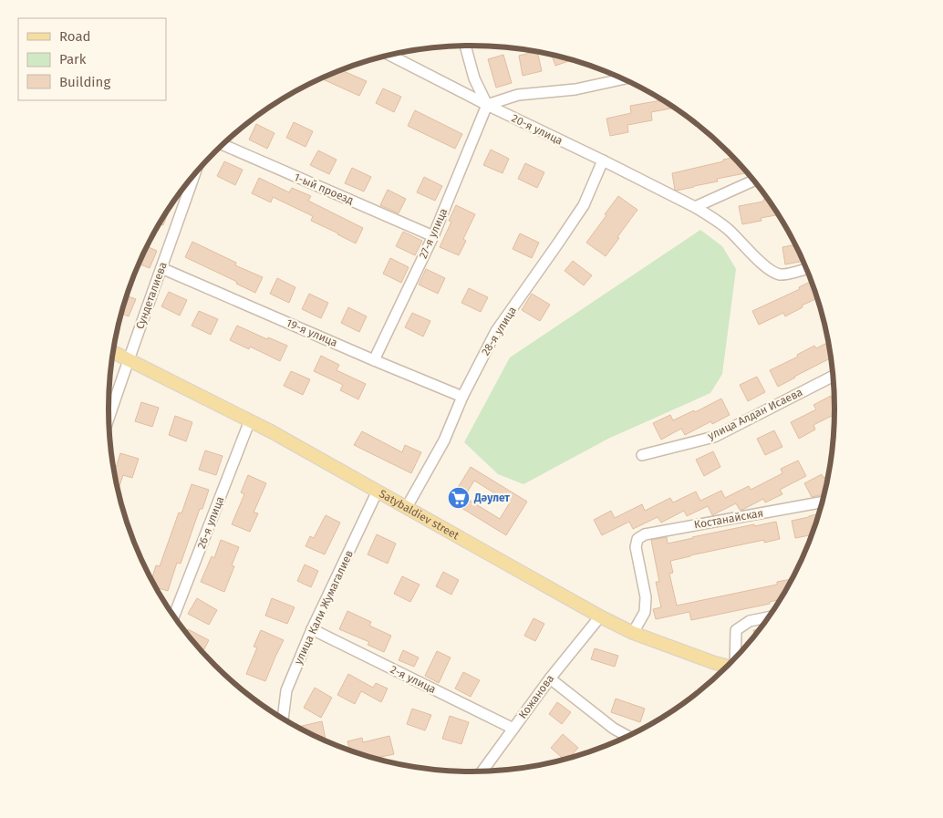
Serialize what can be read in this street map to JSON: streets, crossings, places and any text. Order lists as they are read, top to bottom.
{
  "streets": {
    "main road": ["Satybaldiev street"],
    "street": [
      "20-я улица",
      "1-ый проезд",
      "27-я улица",
      "Сундеталиева",
      "28-я улица",
      "19-я улица",
      "улица Алдан Исаева",
      "Костанайская",
      "26-я улица",
      "улица Кали Жумагалиев",
      "2-я улица",
      "Кожанова"
    ]
  },
  "crossings": [
    ["20-я улица", "27-я улица"],
    ["20-я улица", "28-я улица"],
    ["1-ый проезд", "27-я улица"],
    ["27-я улица", "19-я улица"],
    ["Сундеталиева", "19-я улица"],
    ["Сундеталиева", "Satybaldiev street"],
    ["28-я улица", "19-я улица"],
    ["28-я улица", "Satybaldiev street"],
    ["Satybaldiev street", "Костанайская"],
    ["Satybaldiev street", "26-я улица"],
    ["Satybaldiev street", "улица Кали Жумагалиев"],
    ["Satybaldiev street", "Кожанова"],
    ["улица Кали Жумагалиев", "2-я улица"],
    ["2-я улица", "Кожанова"]
  ],
  "places": {
    "supermarket": ["Дәулет"]
  },
  "legend": ["Road", "Park", "Building"]
}
